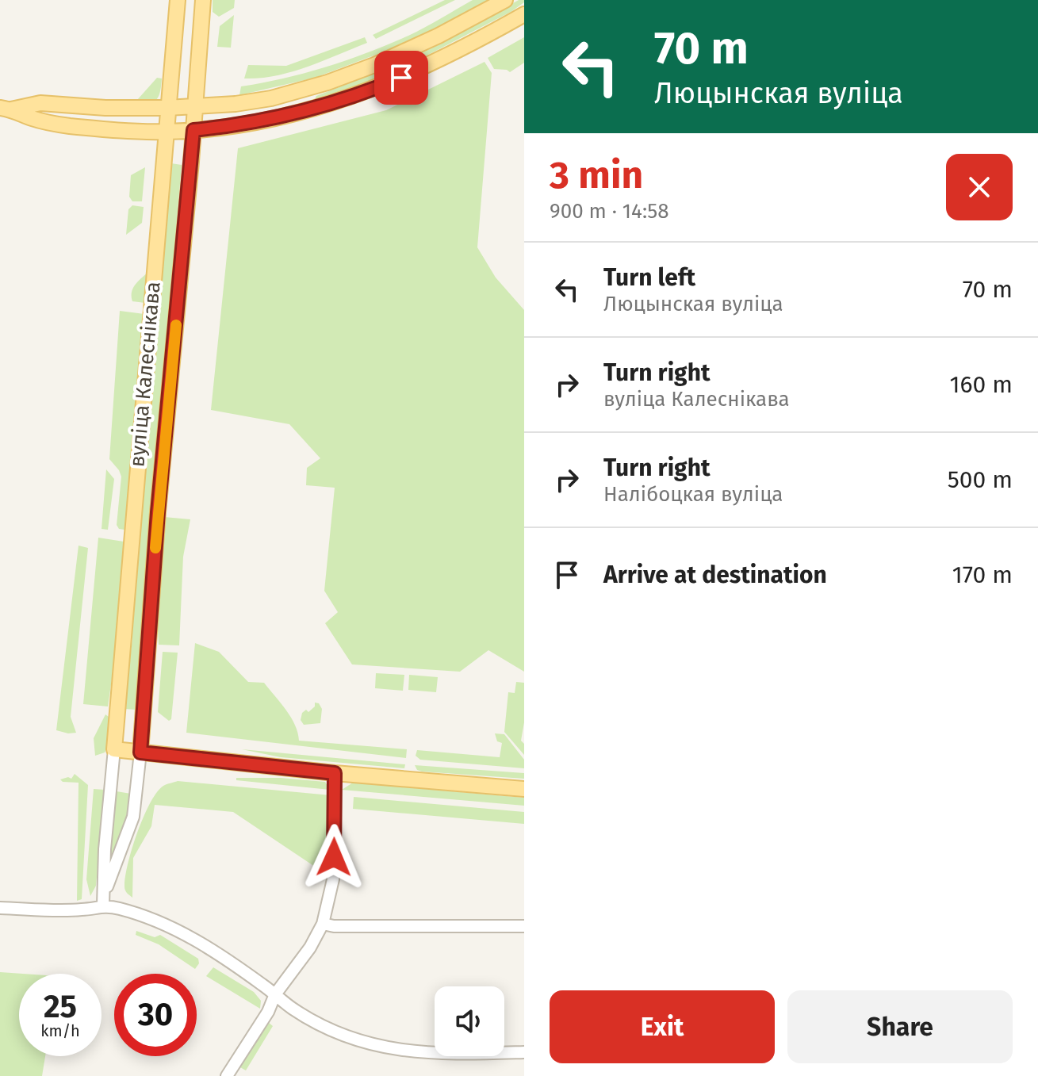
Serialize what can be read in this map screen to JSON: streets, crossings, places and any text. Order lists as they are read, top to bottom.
{
  "streets": {
    "main road": ["вуліца Калеснікава"]
  },
  "page": {
    "turn": ["70 m", "Люцынская вуліца"],
    "heading": ["3 min", "900 m · 14:58"],
    "list": [
      {
        "name": "Turn left",
        "note": "Люцынская вуліца",
        "value": "70 m"
      },
      {
        "name": "Turn right",
        "note": "вуліца Калеснікава",
        "value": "160 m"
      },
      {
        "name": "Turn right",
        "note": "Налібоцкая вуліца",
        "value": "500 m"
      },
      {
        "name": "Arrive at destination",
        "value": "170 m"
      }
    ],
    "speed": "25 km/h",
    "limit": "30",
    "buttons": ["Exit", "Share"]
  }
}
